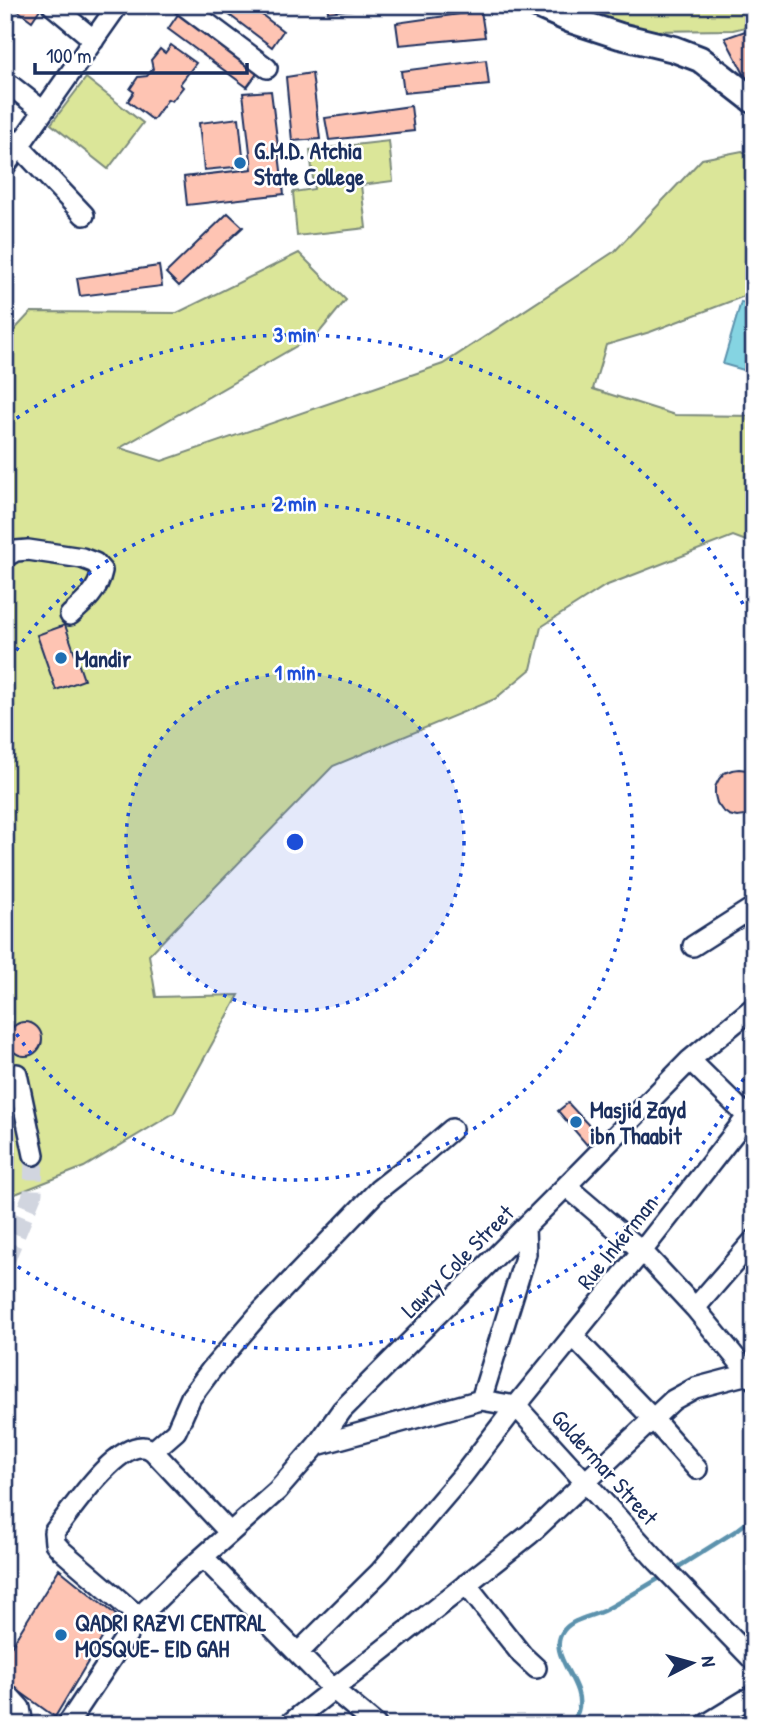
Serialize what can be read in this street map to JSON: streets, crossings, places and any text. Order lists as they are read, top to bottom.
{
  "streets": {
    "street": ["Rue Inkerman", "Lawry Cole Street", "Goldermar Street"]
  },
  "crossings": [
    ["Rue Inkerman", "Goldermar Street"]
  ],
  "places": [
    "G.M.D. Atchia State College",
    "Mandir",
    "Masjid Zayd ibn Thaabit",
    "QADRI RAZVI CENTRAL MOSQUE- EID GAH"
  ],
  "scale_bar": "100 m",
  "north": "right",
  "rings": ["3 min", "2 min", "1 min"]
}
